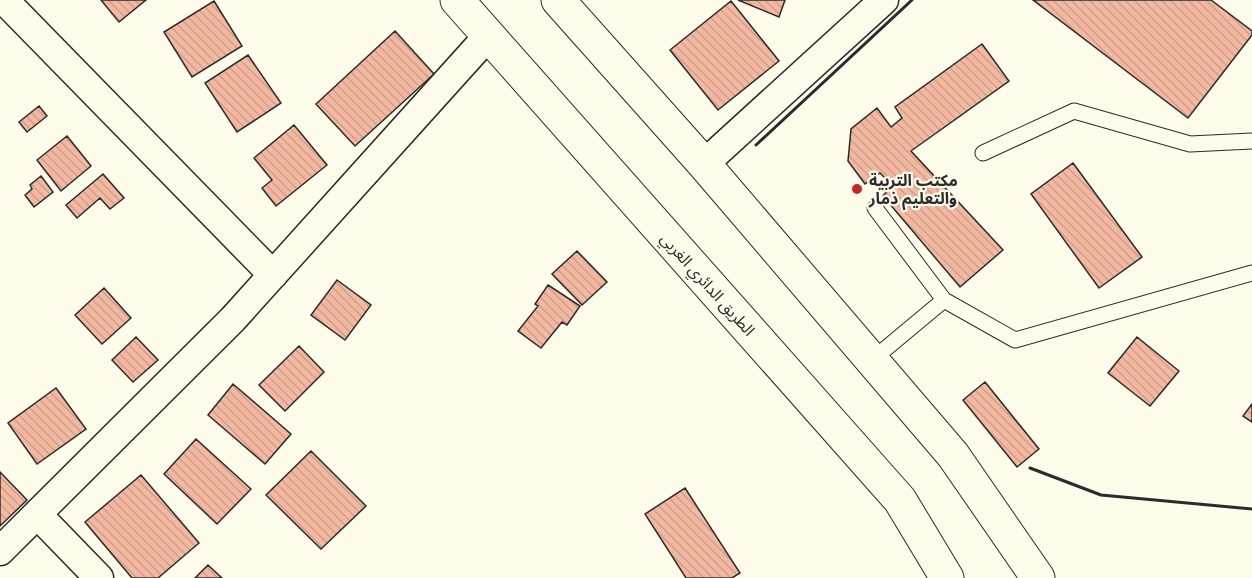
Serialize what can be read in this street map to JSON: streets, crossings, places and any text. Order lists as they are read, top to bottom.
{
  "streets": {
    "main road": ["الطريق الدائري الغربي"]
  },
  "places": ["مكتب التربية والتعليم ذمار"]
}
